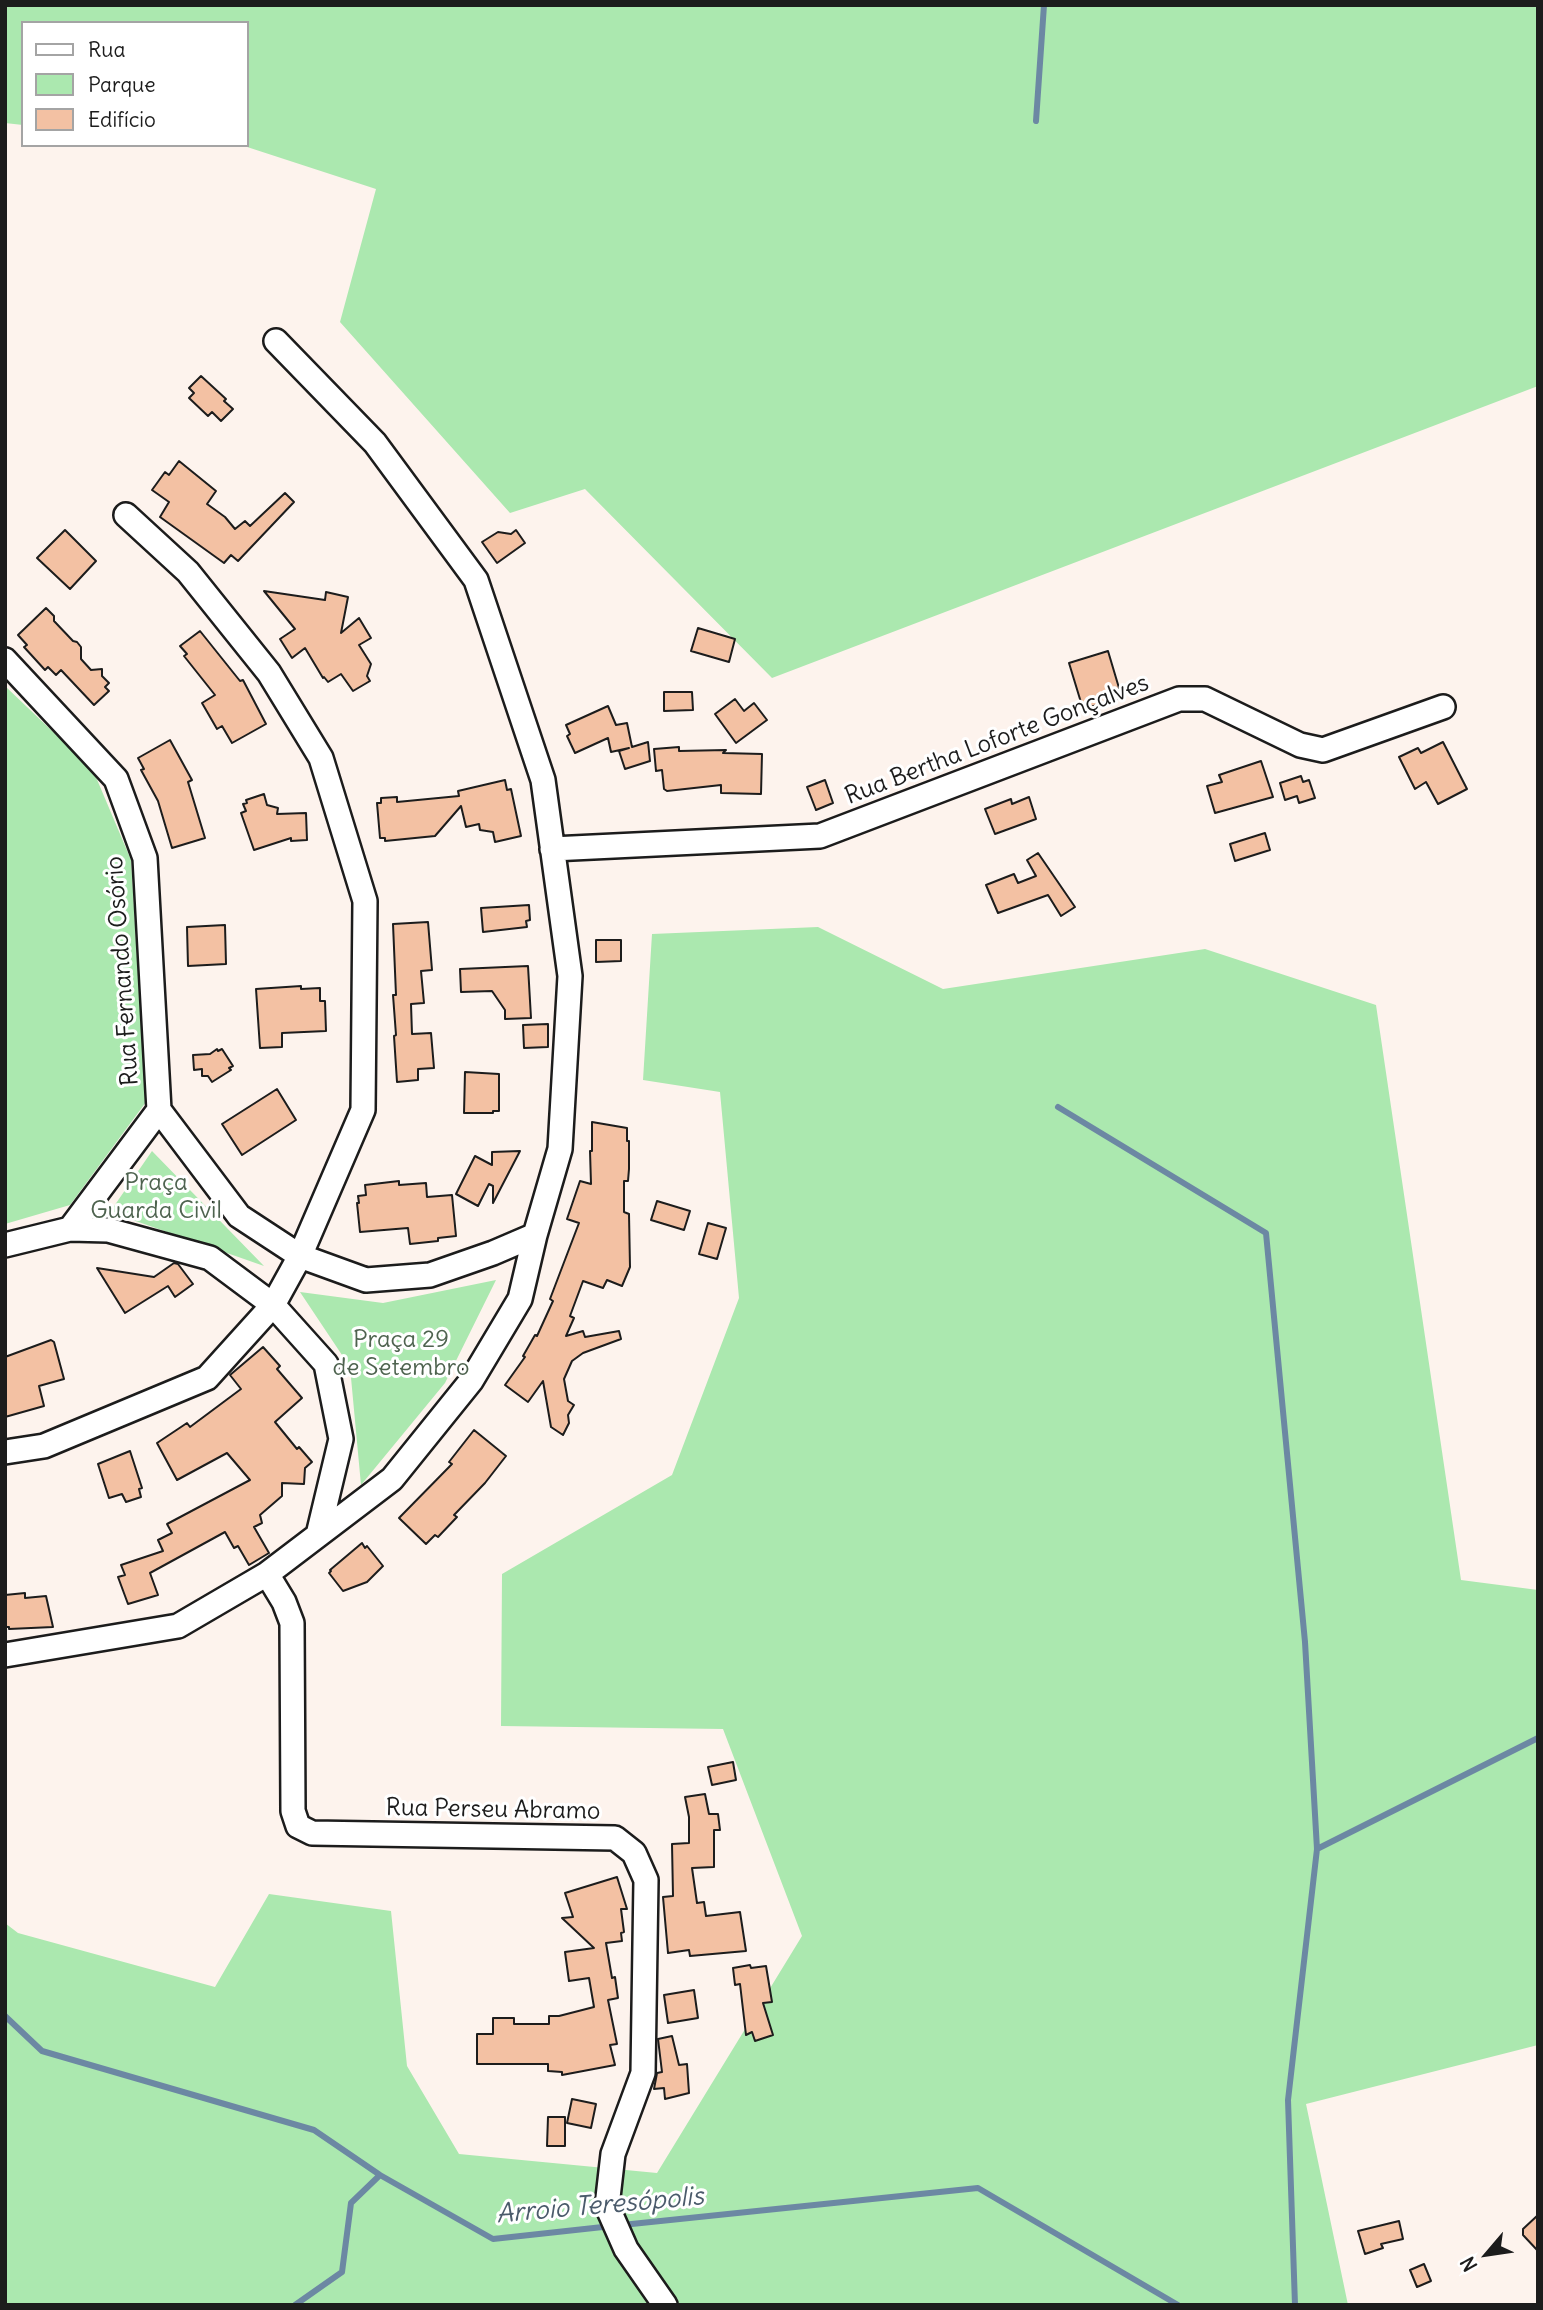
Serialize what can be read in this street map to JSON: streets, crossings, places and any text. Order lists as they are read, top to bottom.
{
  "streets": {
    "street": ["Rua Bertha Loforte Gonçalves", "Rua Fernando Osório", "Rua Perseu Abramo"]
  },
  "water": ["Arroio Teresópolis"],
  "parks": ["Praça Guarda Civil", "Praça 29 de Setembro"],
  "legend": ["Rua", "Parque", "Edifício"],
  "north": "bottom left"
}
